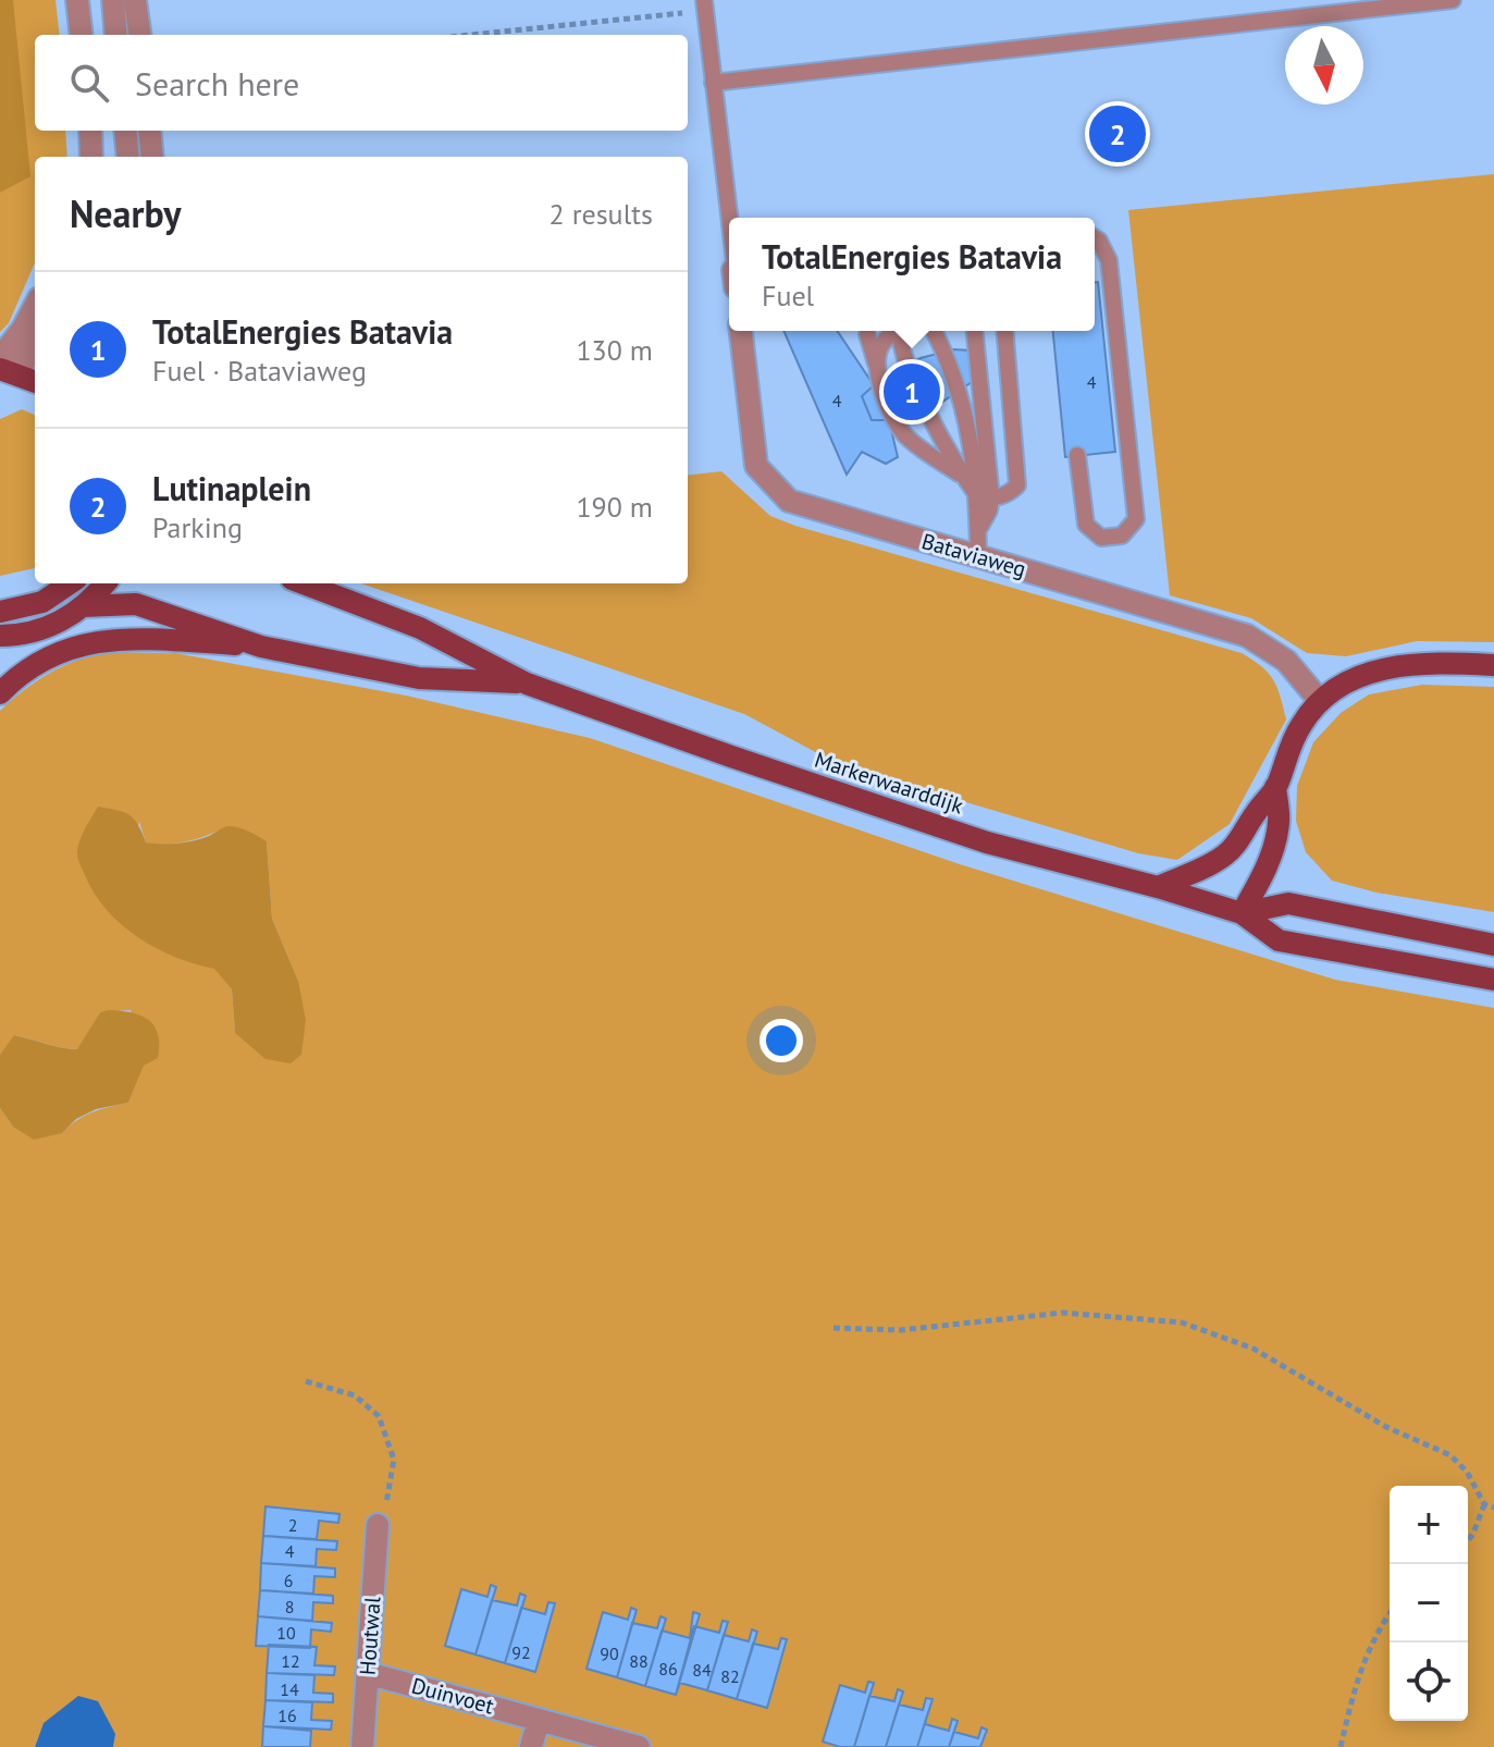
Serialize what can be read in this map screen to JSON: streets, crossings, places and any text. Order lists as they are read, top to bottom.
{
  "streets": {
    "main road": ["Markerwaarddijk"],
    "street": ["Bataviaweg", "Houtwal", "Duinvoet"]
  },
  "crossings": [
    ["Houtwal", "Duinvoet"]
  ],
  "house_numbers": [
    "4",
    "4",
    "2",
    "4",
    "6",
    "8",
    "10",
    "92",
    "90",
    "12",
    "88",
    "86",
    "84",
    "82",
    "14",
    "16"
  ],
  "north": "bottom",
  "page": {
    "search": "Search here",
    "pins": ["2", "1"],
    "heading": ["Nearby", "2 results"],
    "popup": ["TotalEnergies Batavia", "Fuel"],
    "list": [
      {
        "mark": "1",
        "name": "TotalEnergies Batavia",
        "note": "Fuel · Bataviaweg",
        "value": "130 m"
      },
      {
        "mark": "2",
        "name": "Lutinaplein",
        "note": "Parking",
        "value": "190 m"
      }
    ],
    "map_buttons": ["+", "−"]
  }
}
